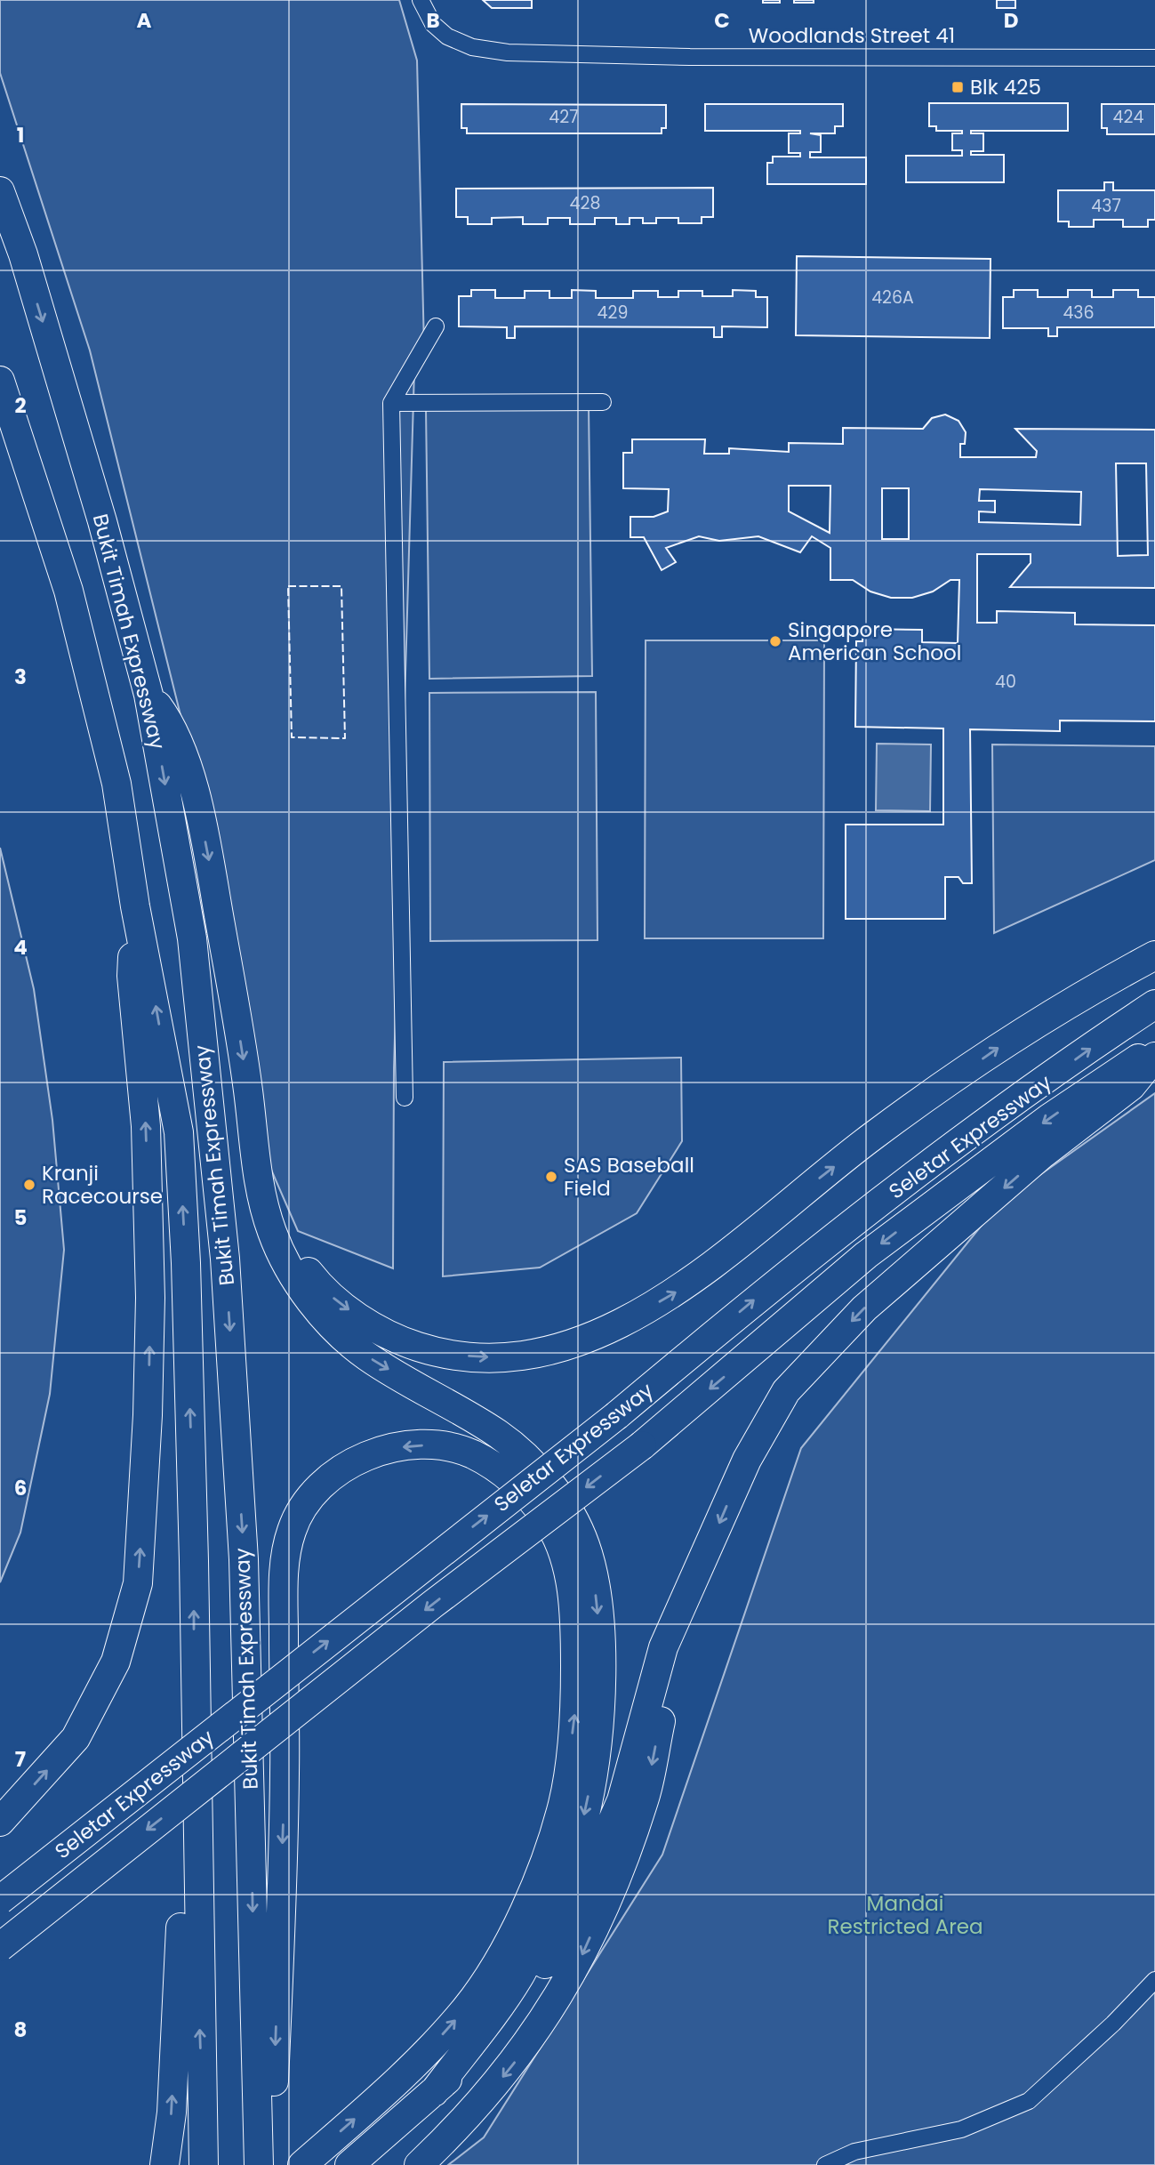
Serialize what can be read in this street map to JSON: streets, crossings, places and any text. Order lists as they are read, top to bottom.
{
  "streets": {
    "highway": ["Bukit Timah Expressway", "Seletar Expressway"],
    "street": ["Woodlands Street 41"]
  },
  "parks": ["Mandai Restricted Area"],
  "places": {
    "transit": ["Blk 425"],
    "other": ["Singapore American School", "SAS Baseball Field", "Kranji Racecourse"]
  },
  "house_numbers": [
    "427",
    "424",
    "428",
    "437",
    "426A",
    "429",
    "436",
    "40"
  ],
  "grid": {
    "columns": [
      "A",
      "B",
      "C",
      "D"
    ],
    "rows": [
      "1",
      "2",
      "3",
      "4",
      "5",
      "6",
      "7",
      "8"
    ]
  }
}
